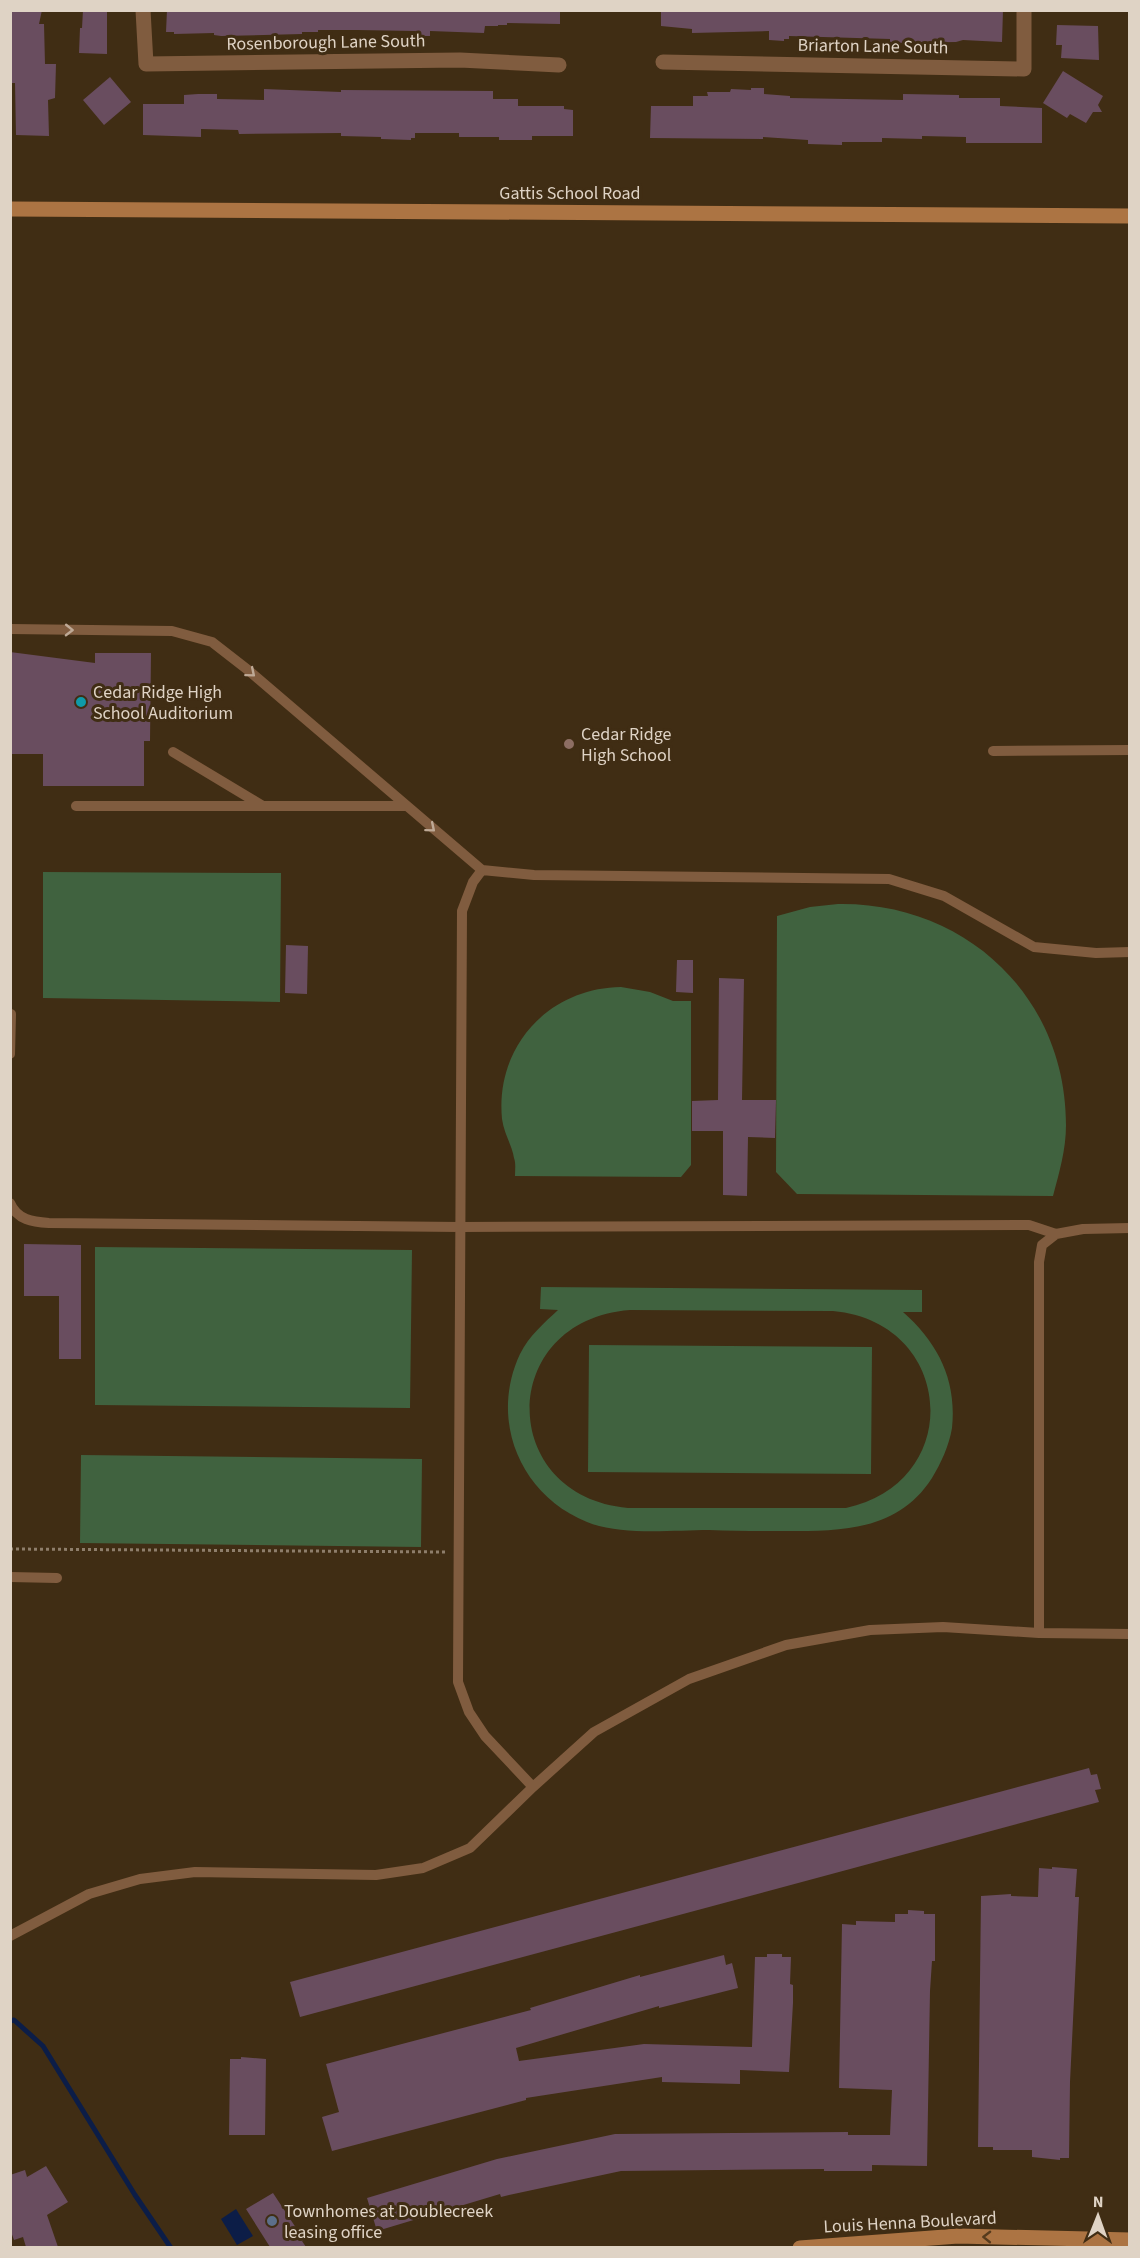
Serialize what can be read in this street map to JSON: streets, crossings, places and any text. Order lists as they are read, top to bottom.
{
  "streets": {
    "main road": ["Gattis School Road", "Louis Henna Boulevard"],
    "street": ["Rosenborough Lane South", "Briarton Lane South"]
  },
  "one_way": ["Louis Henna Boulevard"],
  "places": ["Cedar Ridge High School Auditorium", "Cedar Ridge High School", "Townhomes at Doublecreek leasing office"],
  "north": "top"
}
